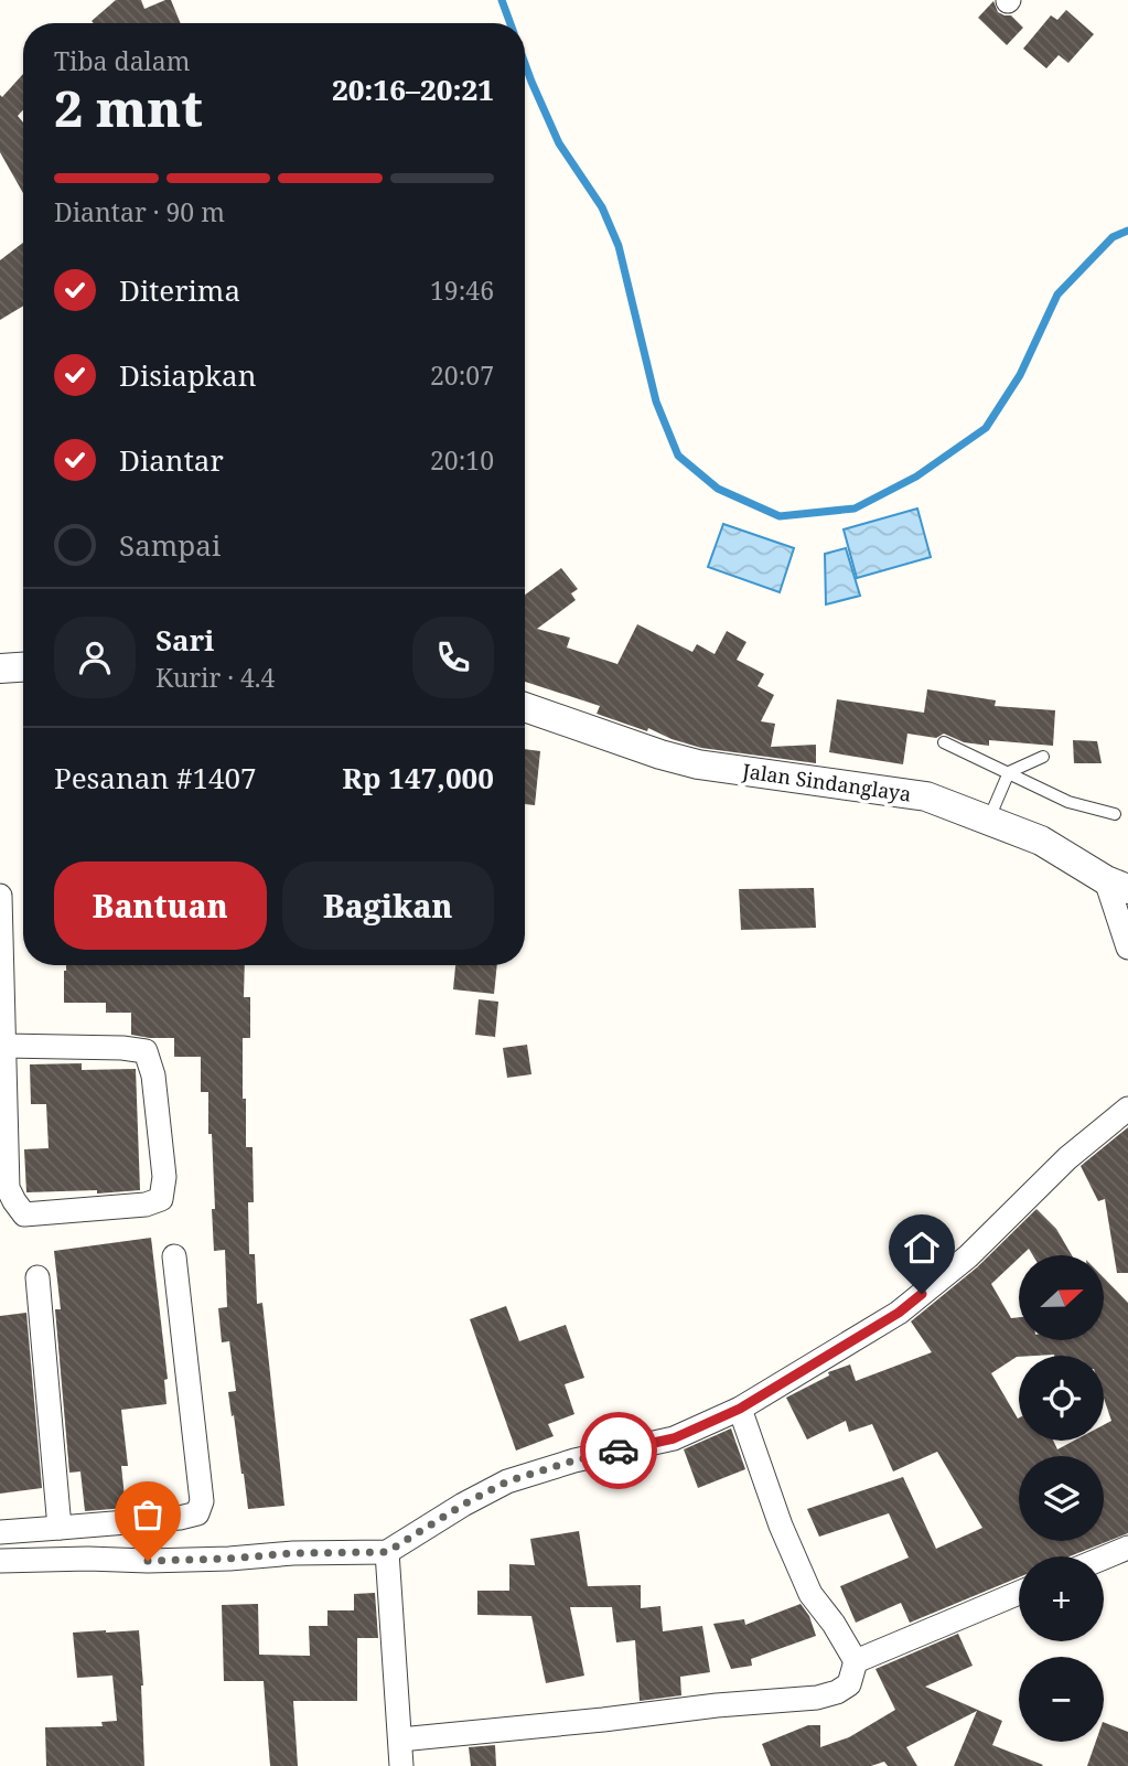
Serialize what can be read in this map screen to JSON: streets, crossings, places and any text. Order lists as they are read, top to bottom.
{
  "streets": {
    "street": ["Jalan Sindanglaya"]
  },
  "north": "right",
  "page": {
    "heading": ["2 mnt", "Tiba dalam", "20:16–20:21"],
    "panel": [
      "Sari",
      "Kurir · 4.4",
      "Pesanan #1407",
      "Rp 147,000"
    ],
    "bar": "Diantar · 90 m",
    "list": [
      ["Diterima", "19:46"],
      ["Disiapkan", "20:07"],
      ["Diantar", "20:10"],
      "Sampai"
    ],
    "buttons": ["Bantuan", "Bagikan"],
    "map_buttons": ["+", "−"]
  }
}
